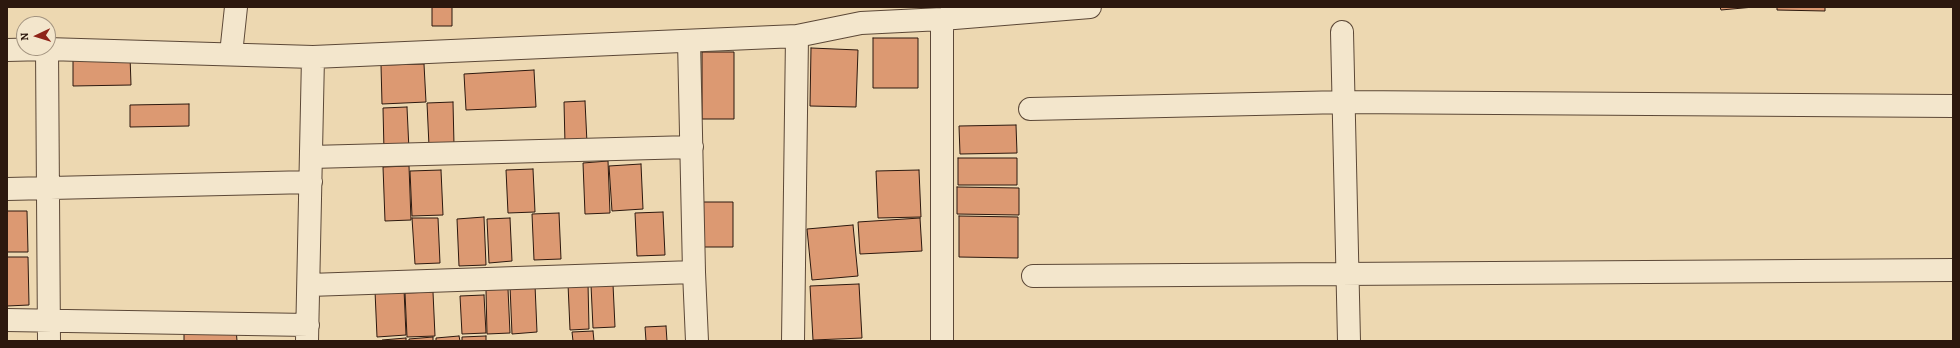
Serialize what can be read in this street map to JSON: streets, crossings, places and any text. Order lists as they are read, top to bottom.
{
  "north": "left"
}
